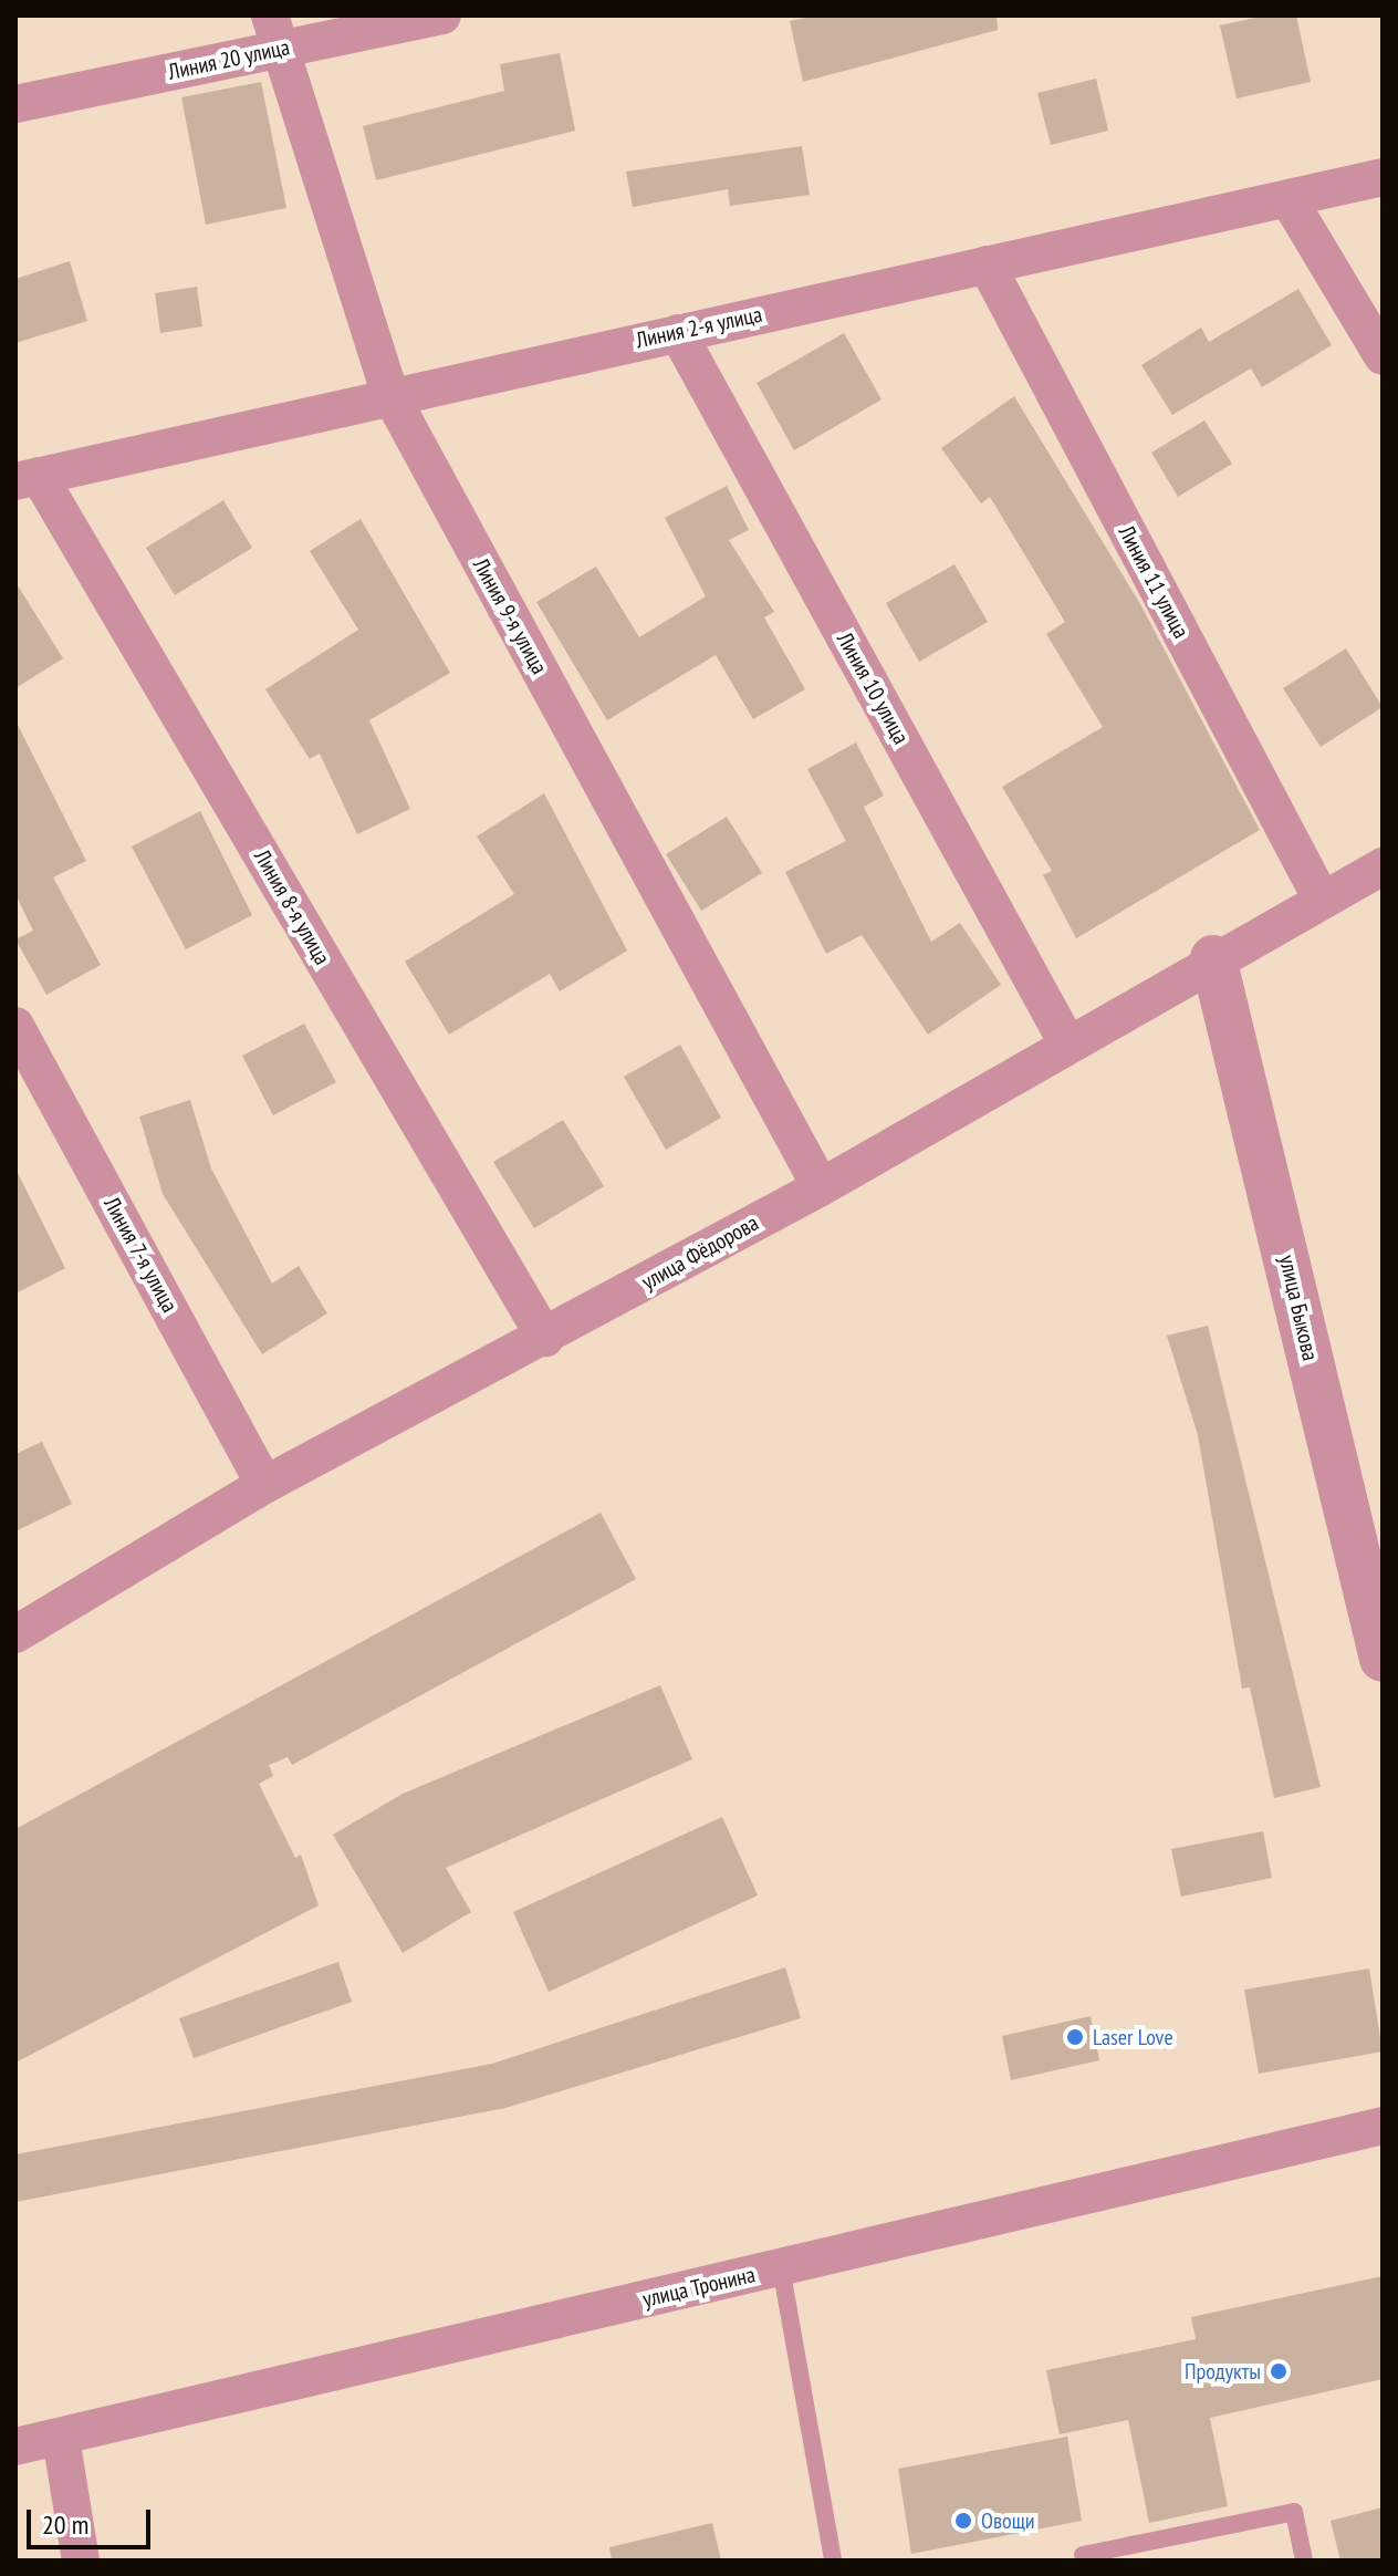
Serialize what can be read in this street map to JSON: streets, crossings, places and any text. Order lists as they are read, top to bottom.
{
  "streets": {
    "street": [
      "Линия 20 улица",
      "Линия 2-я улица",
      "Линия 11 улица",
      "Линия 9-я улица",
      "Линия 10 улица",
      "Линия 8-я улица",
      "улица Фёдорова",
      "Линия 7-я улица",
      "улица Быкова",
      "улица Тронина"
    ]
  },
  "crossings": [
    ["Линия 20 улица", "Линия 9-я улица"],
    ["Линия 2-я улица", "Линия 11 улица"],
    ["Линия 2-я улица", "Линия 9-я улица"],
    ["Линия 2-я улица", "Линия 10 улица"],
    ["Линия 2-я улица", "Линия 8-я улица"],
    ["Линия 11 улица", "улица Фёдорова"],
    ["Линия 9-я улица", "улица Фёдорова"],
    ["Линия 10 улица", "улица Фёдорова"],
    ["Линия 8-я улица", "улица Фёдорова"],
    ["улица Фёдорова", "Линия 7-я улица"],
    ["улица Фёдорова", "улица Быкова"]
  ],
  "places": ["Laser Love", "Продукты", "Овощи"],
  "scale_bar": "20 m"
}
